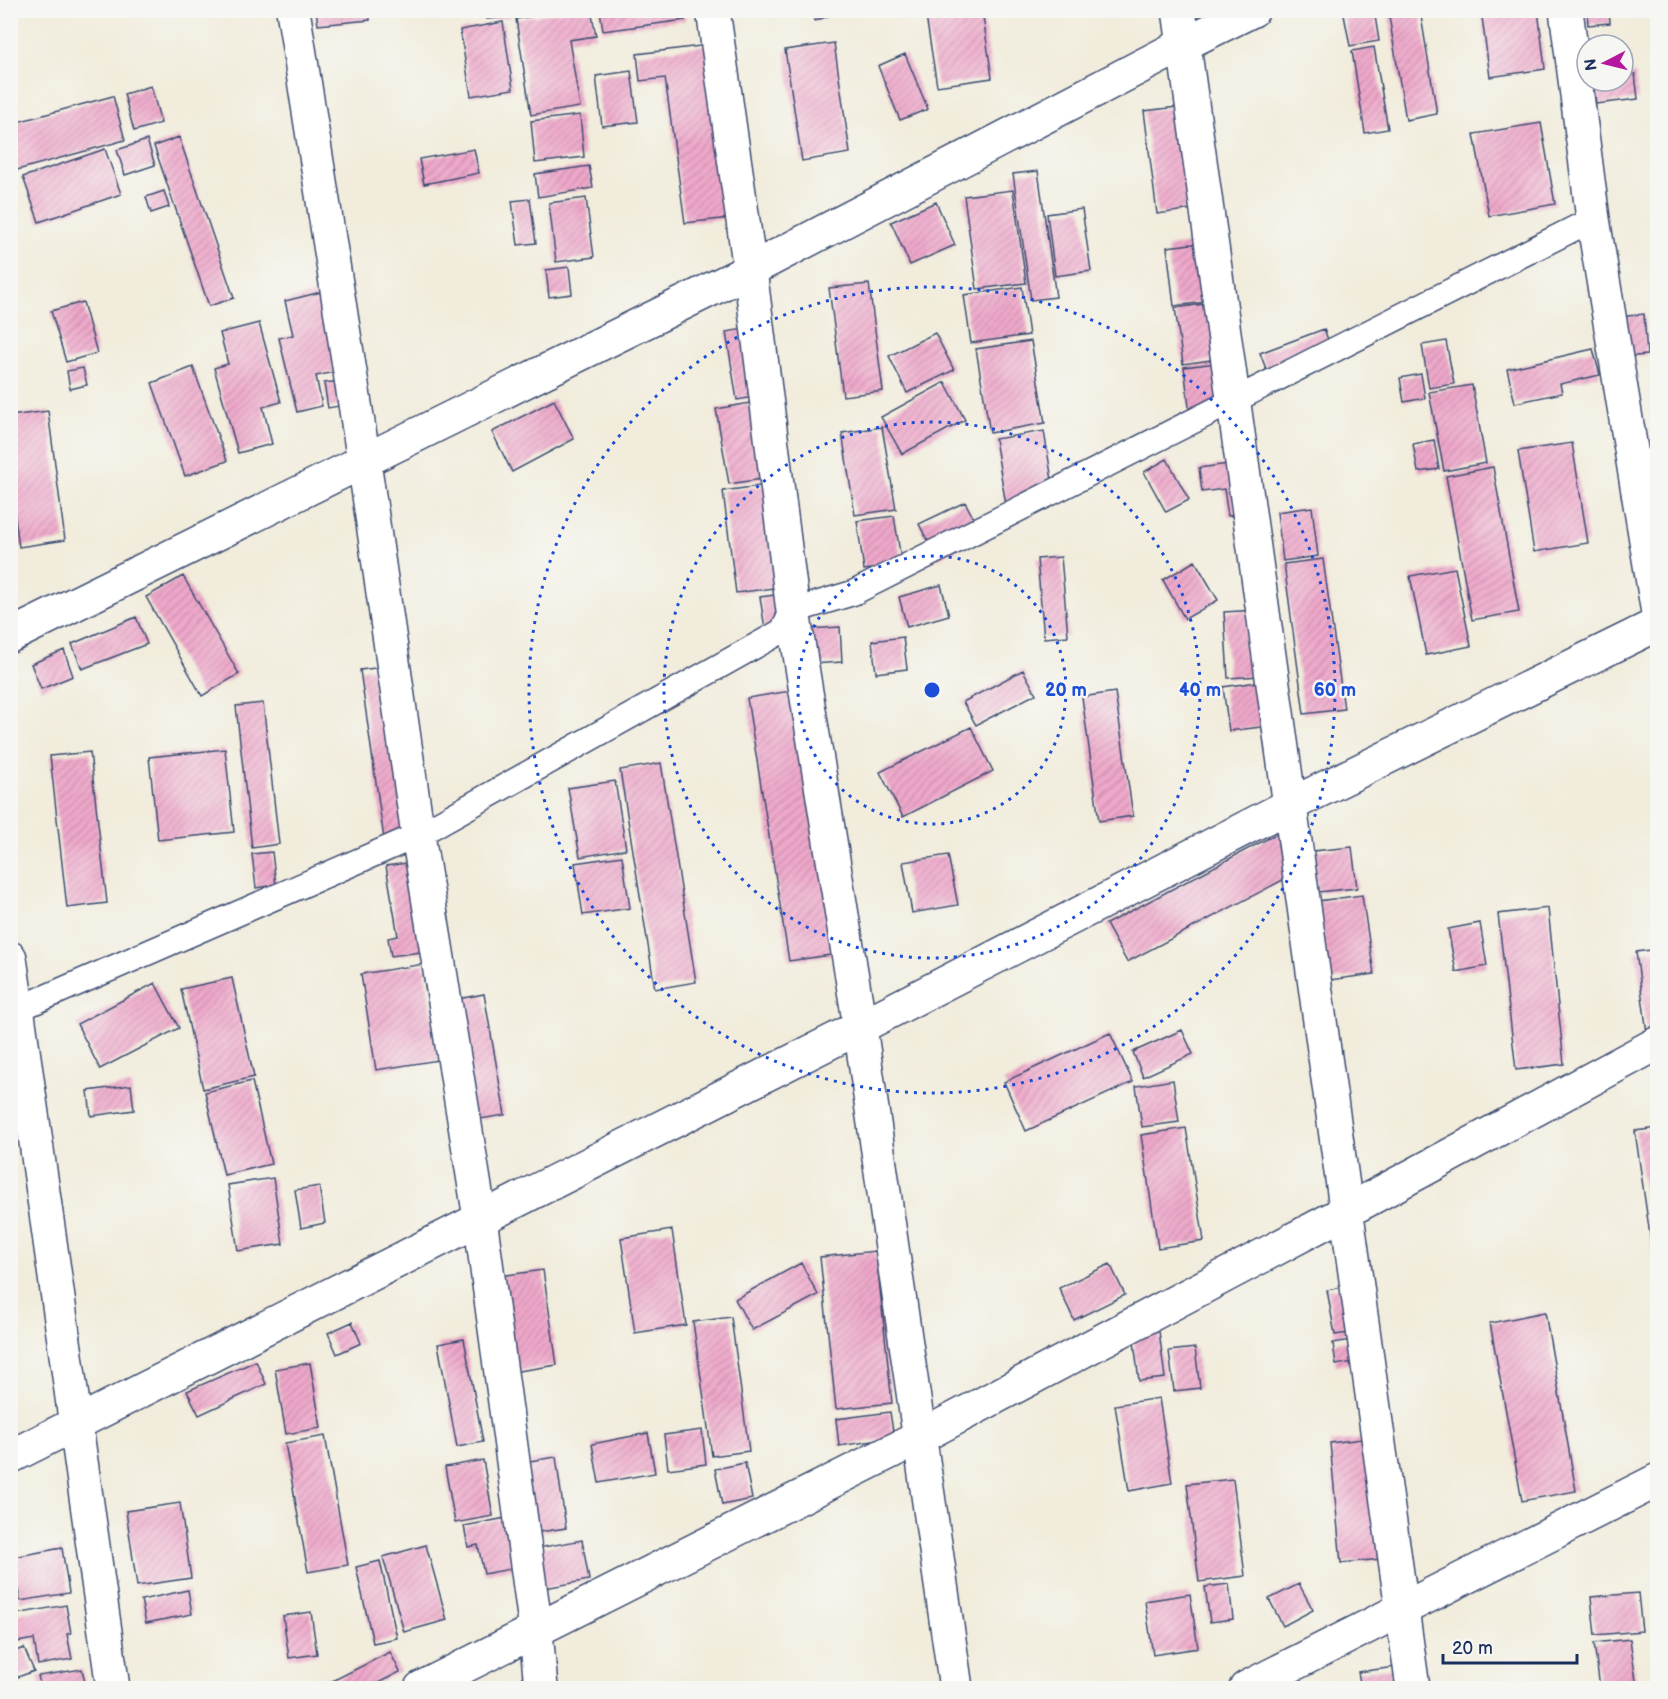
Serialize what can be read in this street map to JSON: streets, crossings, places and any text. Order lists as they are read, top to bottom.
{
  "scale_bar": "20 m",
  "north": "left",
  "rings": ["20 m", "40 m", "60 m"]
}
